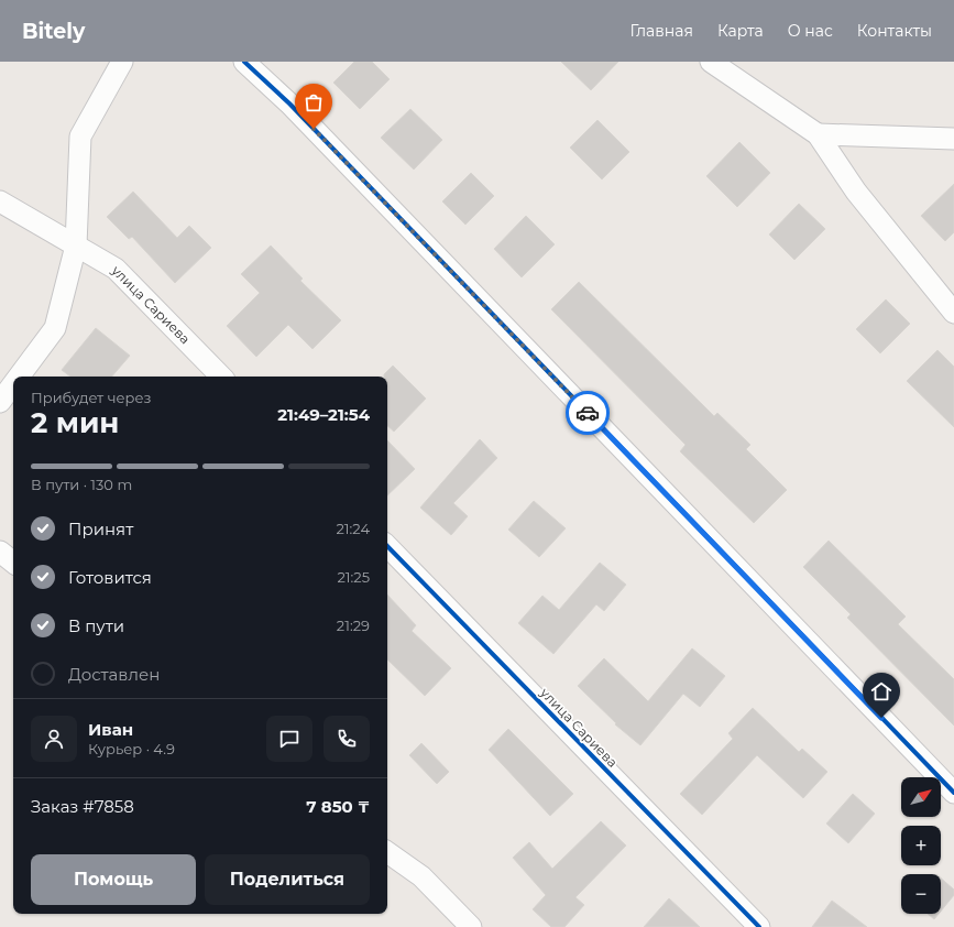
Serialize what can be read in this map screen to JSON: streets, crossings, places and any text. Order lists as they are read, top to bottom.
{
  "streets": {
    "street": ["улица Сариева"]
  },
  "north": "top right",
  "page": {
    "header": "Bitely",
    "nav": [
      "Главная",
      "Карта",
      "О нас",
      "Контакты"
    ],
    "heading": ["2 мин", "Прибудет через", "21:49–21:54"],
    "panel": [
      "Иван",
      "Курьер · 4.9",
      "Заказ #7858",
      "7 850 ₸"
    ],
    "bar": "В пути · 130 m",
    "list": [
      ["Принят", "21:24"],
      ["Готовится", "21:25"],
      ["В пути", "21:29"],
      "Доставлен"
    ],
    "map_buttons": ["+", "−"],
    "buttons": ["Помощь", "Поделиться"]
  }
}
